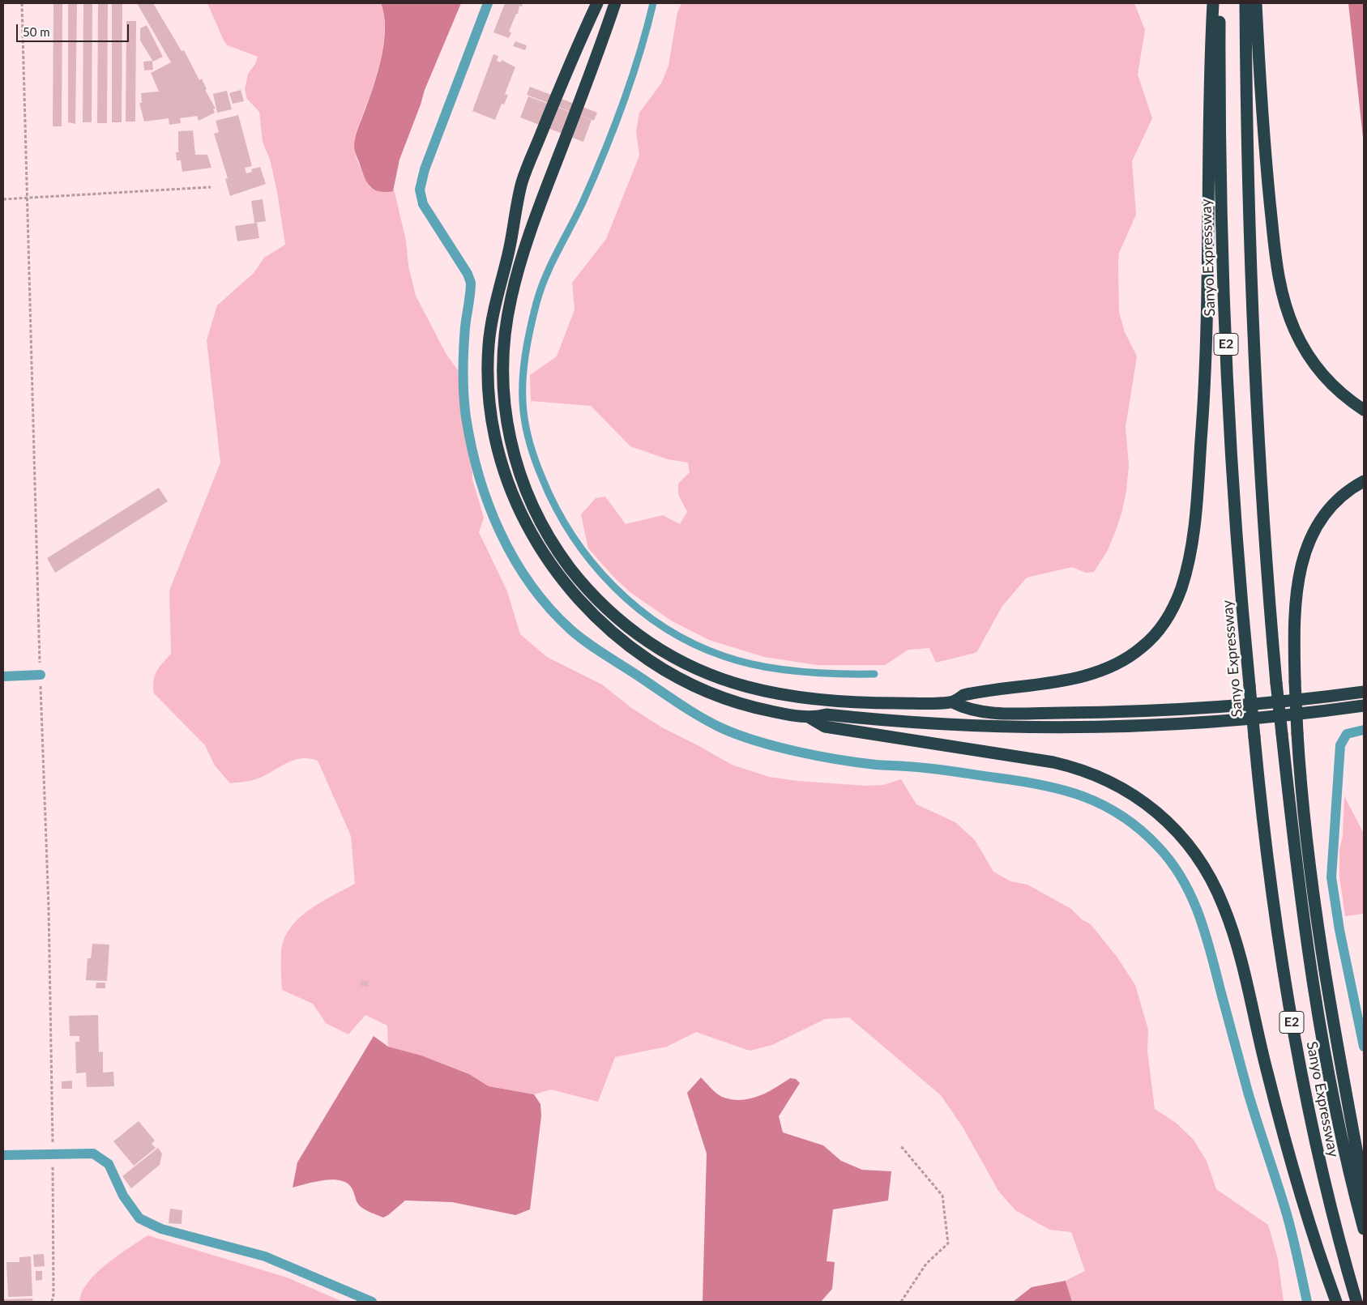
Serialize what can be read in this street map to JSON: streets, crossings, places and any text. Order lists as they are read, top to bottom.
{
  "streets": {
    "highway": ["Sanyo Expressway", "E2"]
  },
  "scale_bar": "50 m"
}
